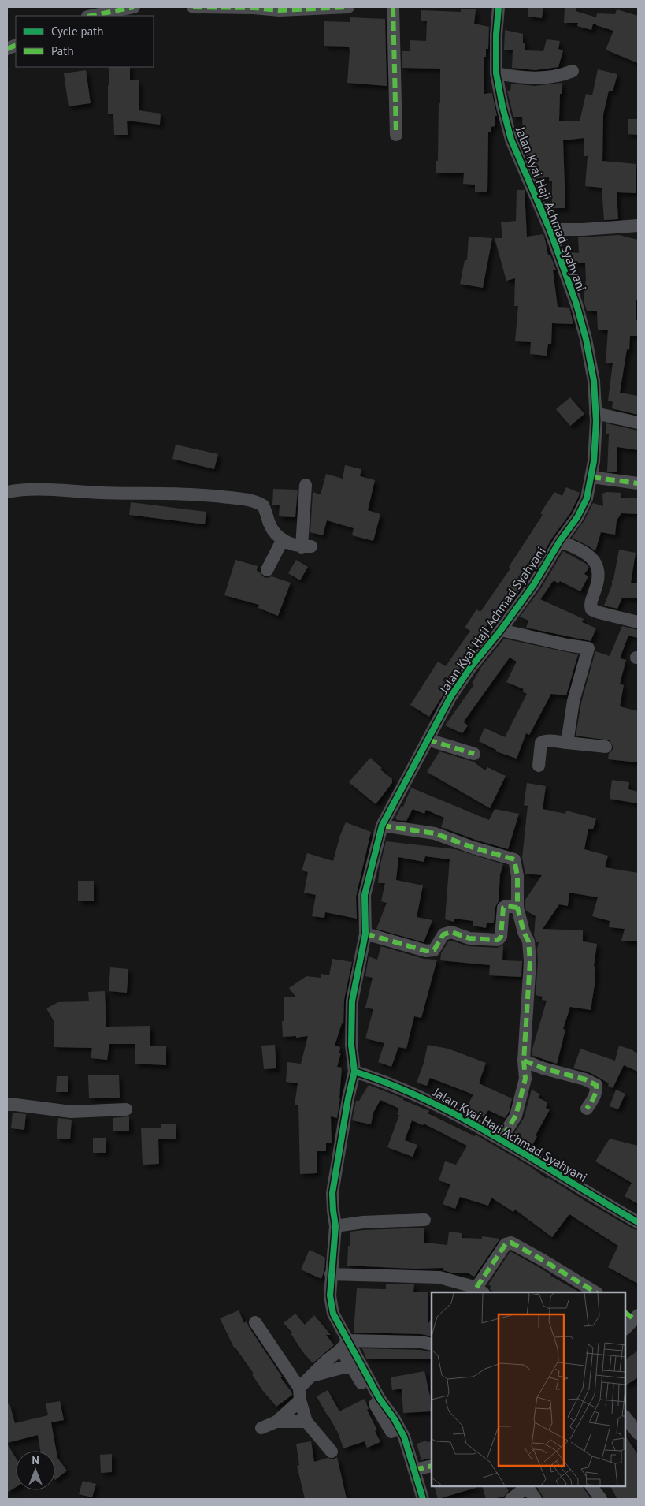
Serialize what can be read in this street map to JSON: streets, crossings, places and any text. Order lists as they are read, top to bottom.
{
  "streets": {
    "street": ["Jalan Kyai Haji Achmad Syahyani"]
  },
  "legend": ["Cycle path", "Path"],
  "north": "top"
}
